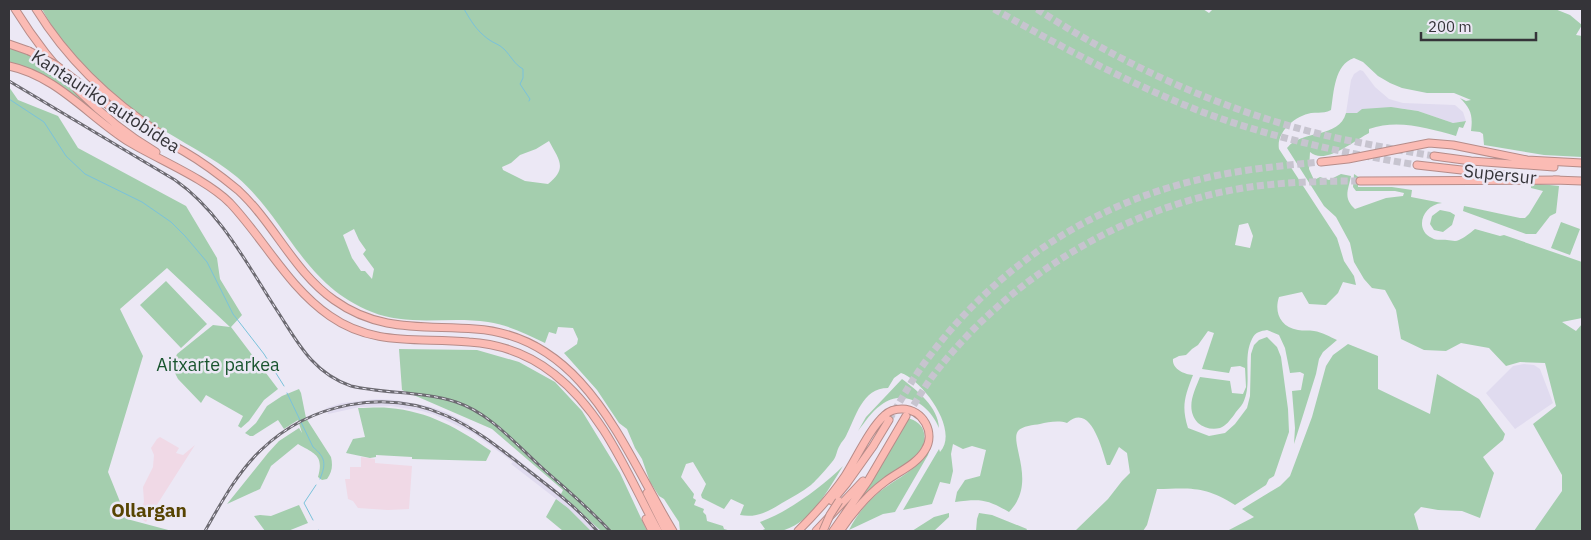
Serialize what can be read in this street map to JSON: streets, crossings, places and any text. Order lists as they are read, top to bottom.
{
  "streets": {
    "highway": ["Kantauriko autobidea", "Supersur"]
  },
  "districts": ["Ollargan"],
  "parks": ["Aitxarte parkea"],
  "scale_bar": "200 m"
}
